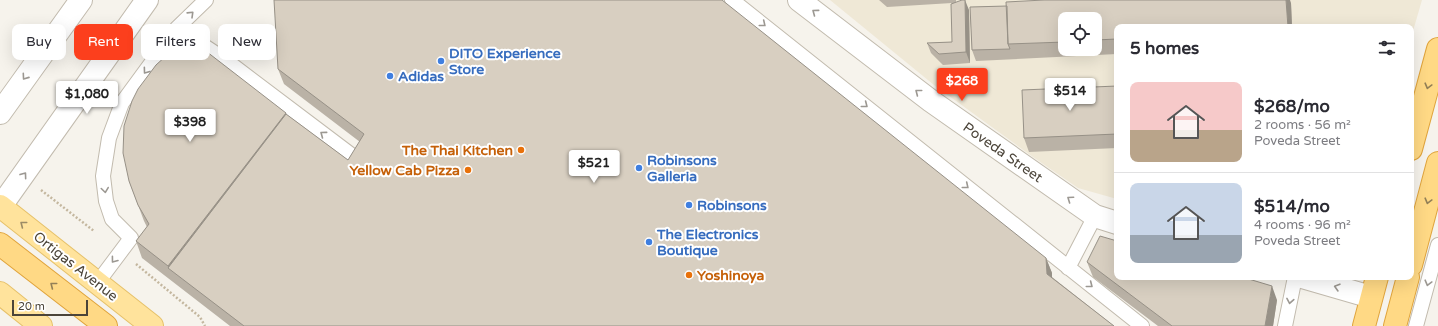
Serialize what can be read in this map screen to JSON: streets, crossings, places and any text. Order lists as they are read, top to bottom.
{
  "streets": {
    "main road": ["Ortigas Avenue"],
    "street": ["Poveda Street"]
  },
  "one_way": ["Poveda Street"],
  "places": [
    "DITO Experience Store",
    "Adidas",
    "The Thai Kitchen",
    "Robinsons Galleria",
    "Yellow Cab Pizza",
    "Robinsons",
    "The Electronics Boutique",
    "Yoshinoya"
  ],
  "scale_bar": "20 m",
  "page": {
    "chip": [
      "Buy",
      "Rent",
      "Filters",
      "New"
    ],
    "heading": "5 homes",
    "price": [
      "$268",
      "$514",
      "$1,080",
      "$398",
      "$521"
    ],
    "list": [
      {
        "name": "$268/mo",
        "note": "2 rooms · 56 m² · Poveda Street"
      },
      {
        "name": "$514/mo",
        "note": "4 rooms · 96 m² · Poveda Street"
      }
    ],
    "scale": "20 m"
  }
}
